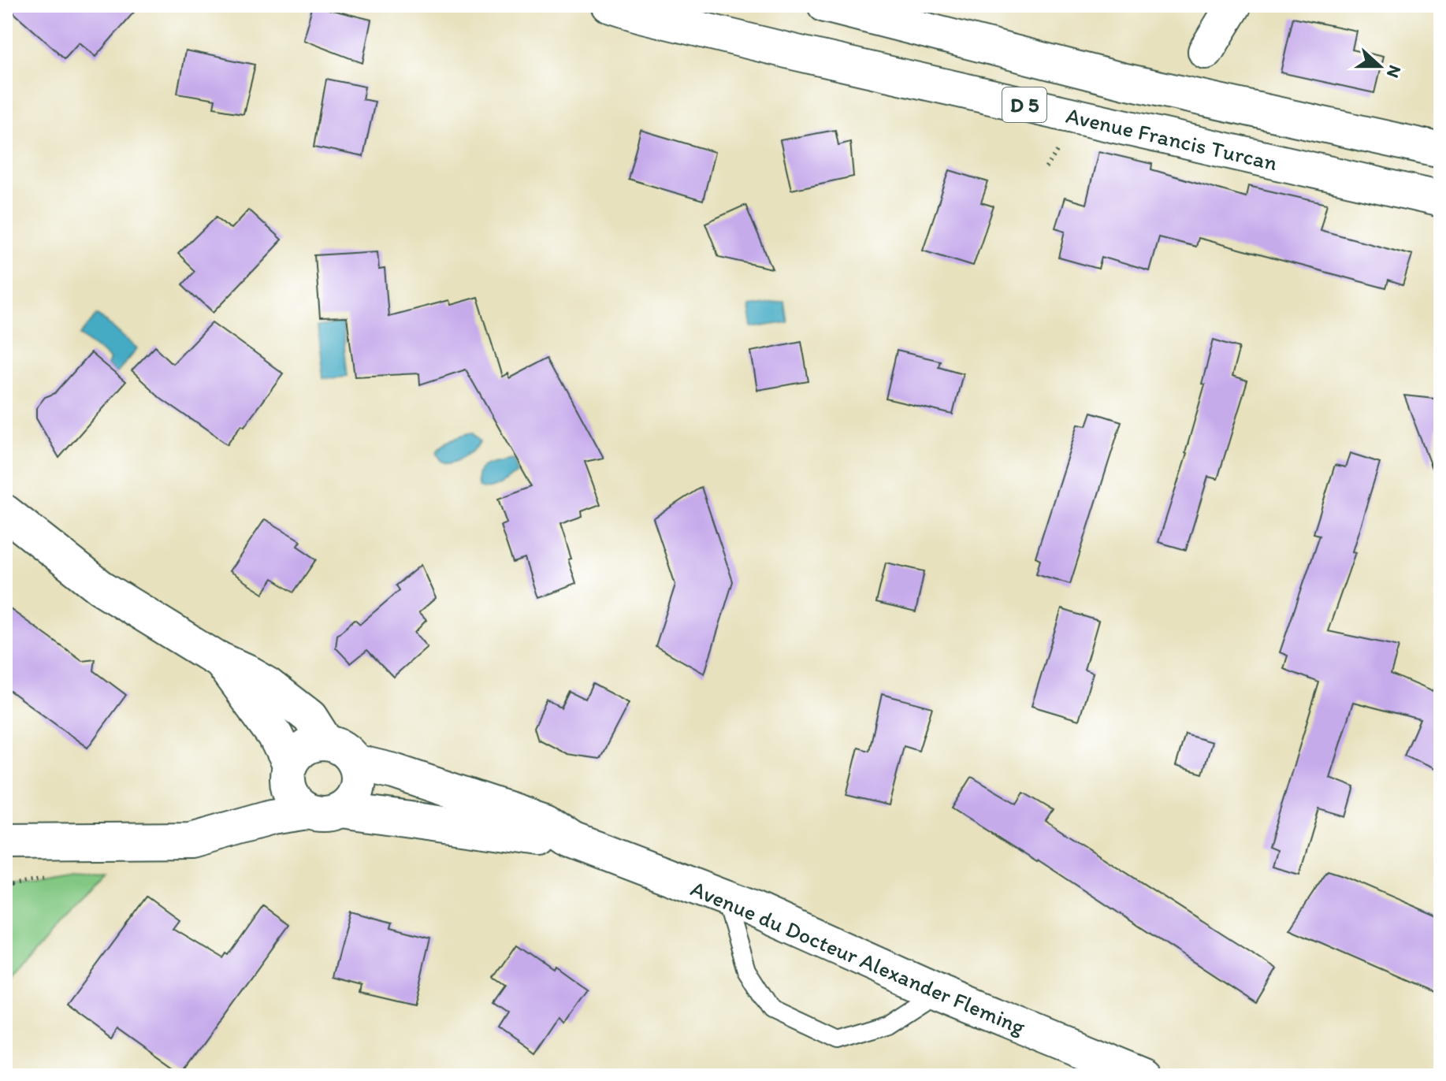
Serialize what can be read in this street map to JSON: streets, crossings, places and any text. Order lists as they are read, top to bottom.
{
  "streets": {
    "main road": ["D 5", "Avenue Francis Turcan", "Avenue du Docteur Alexander Fleming"]
  },
  "north": "right"
}
